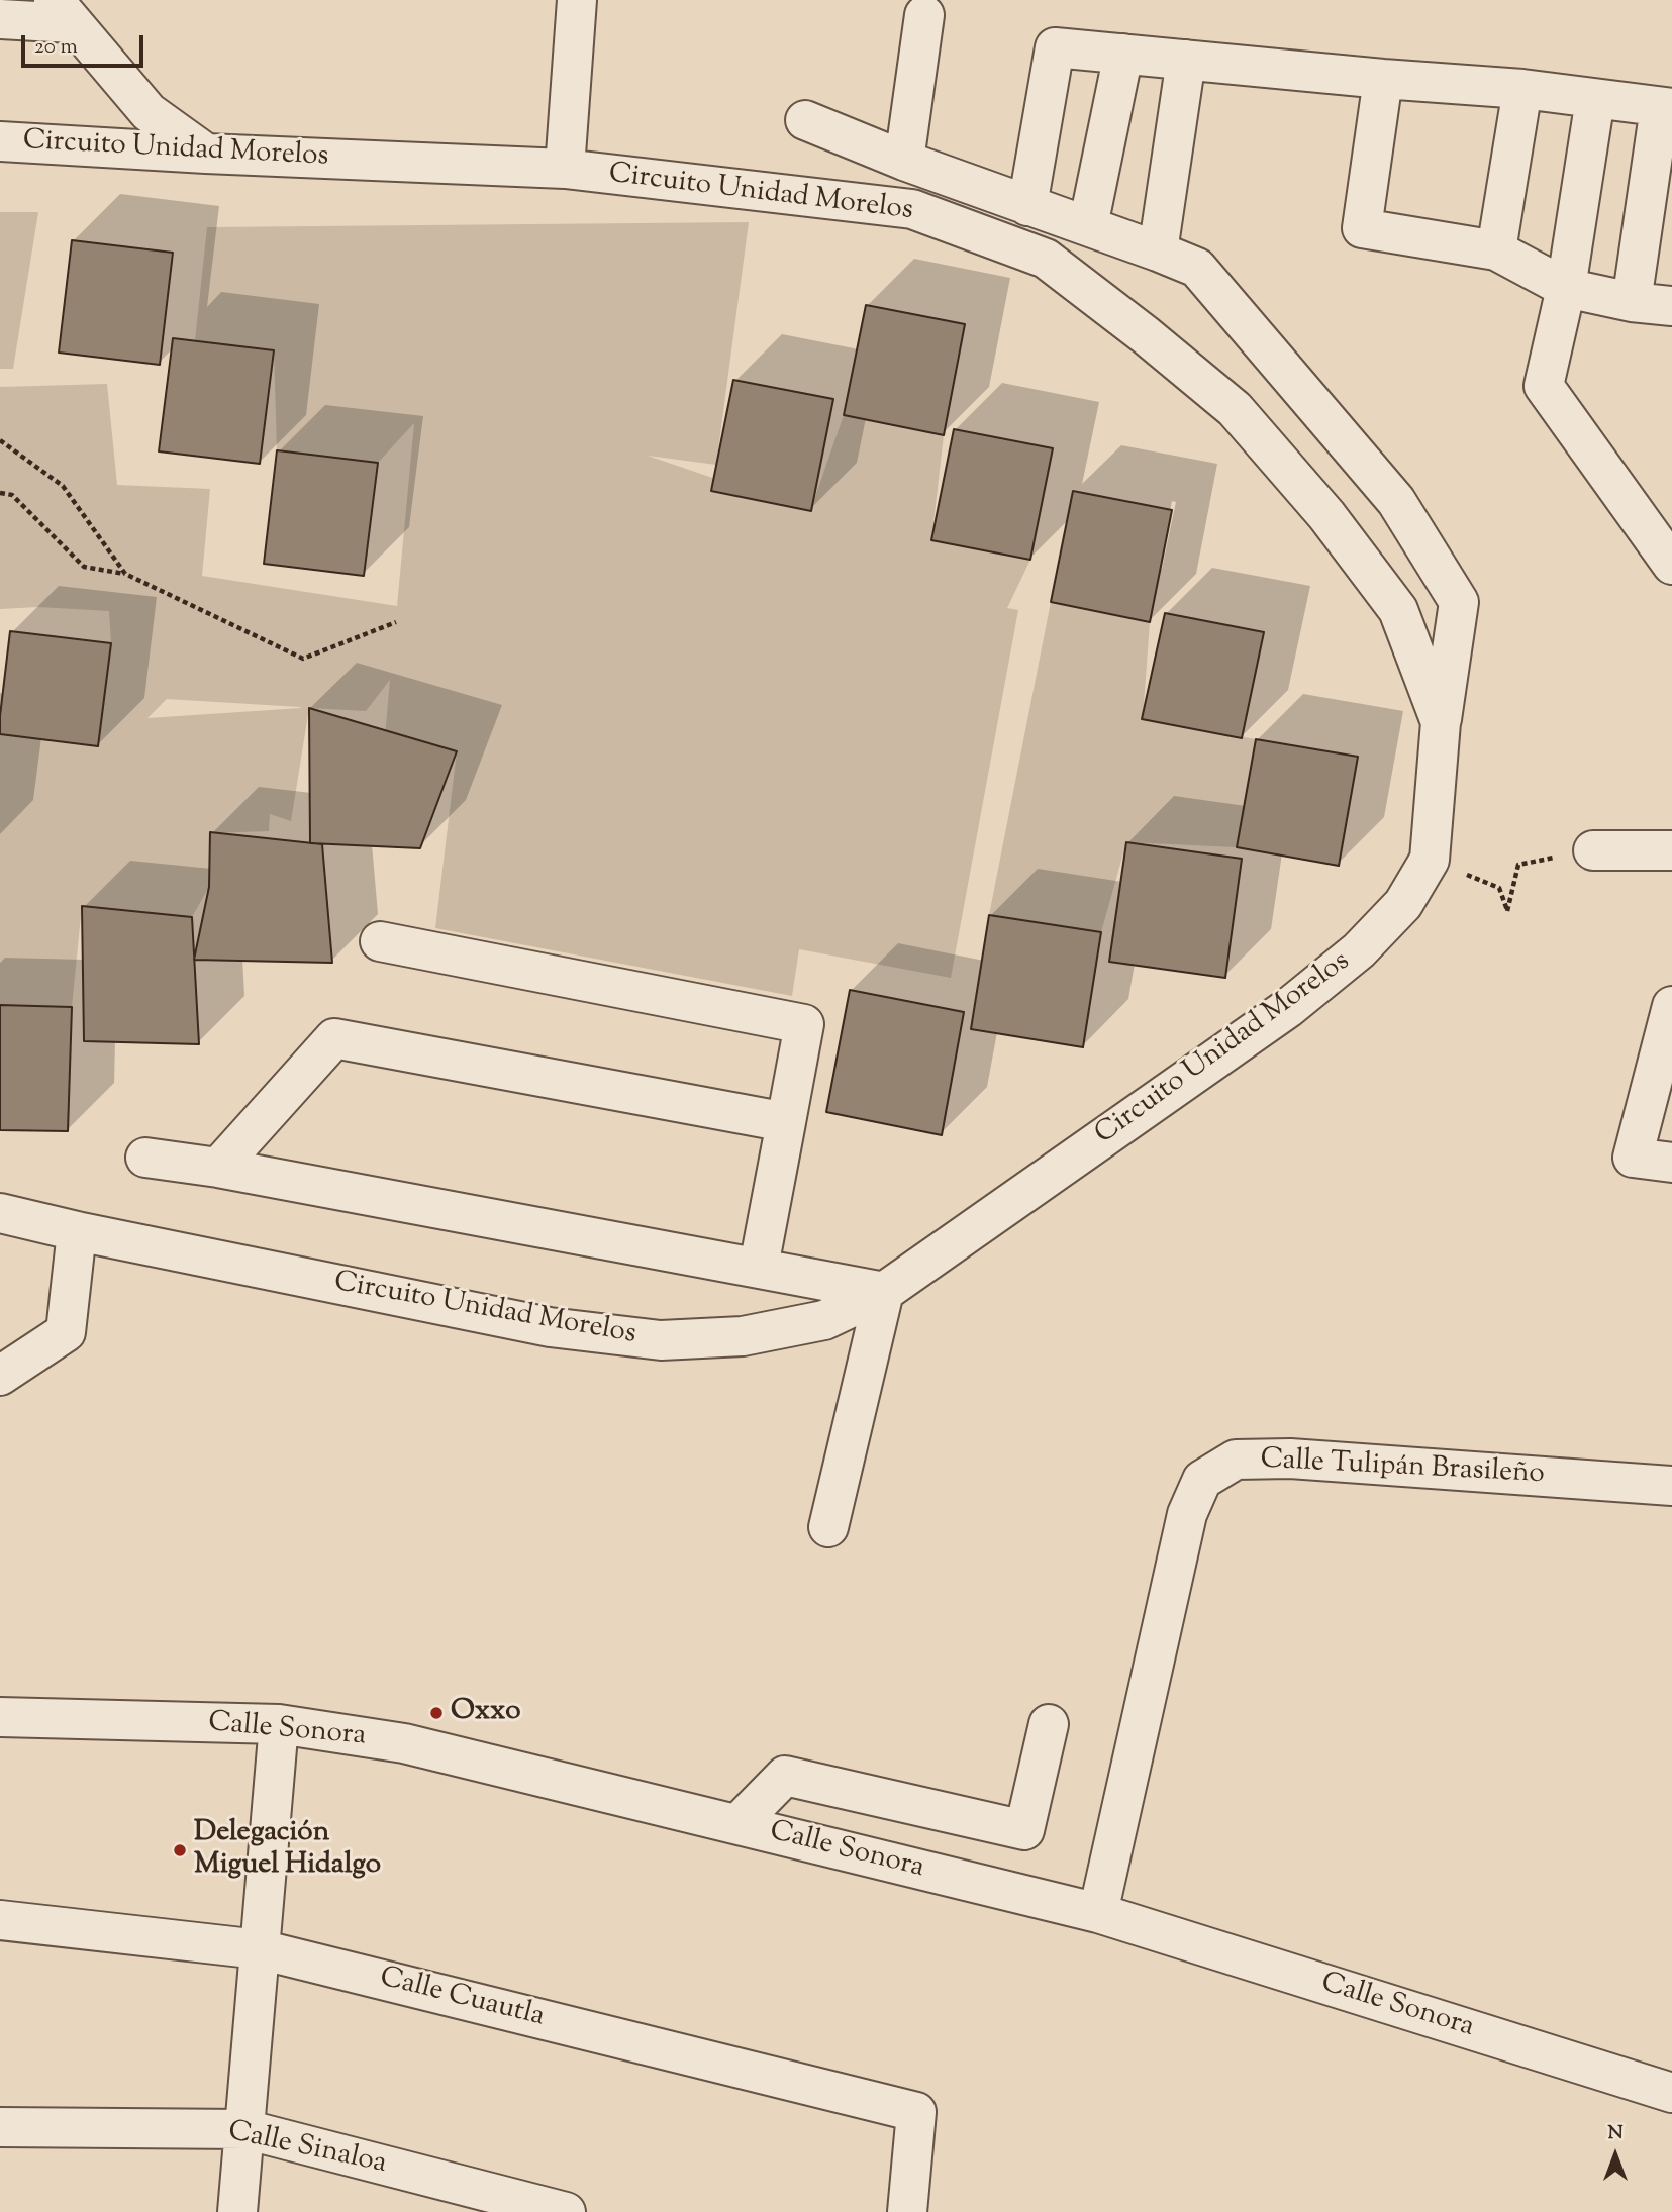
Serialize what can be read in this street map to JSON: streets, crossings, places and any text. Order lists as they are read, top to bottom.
{
  "streets": {
    "street": [
      "Circuito Unidad Morelos",
      "Calle Tulipán Brasileño",
      "Calle Sonora",
      "Calle Cuautla",
      "Calle Sinaloa"
    ]
  },
  "crossings": [
    ["Calle Tulipán Brasileño", "Calle Sonora"]
  ],
  "places": ["Oxxo", "Delegación Miguel Hidalgo"],
  "scale_bar": "20 m",
  "north": "top"
}
